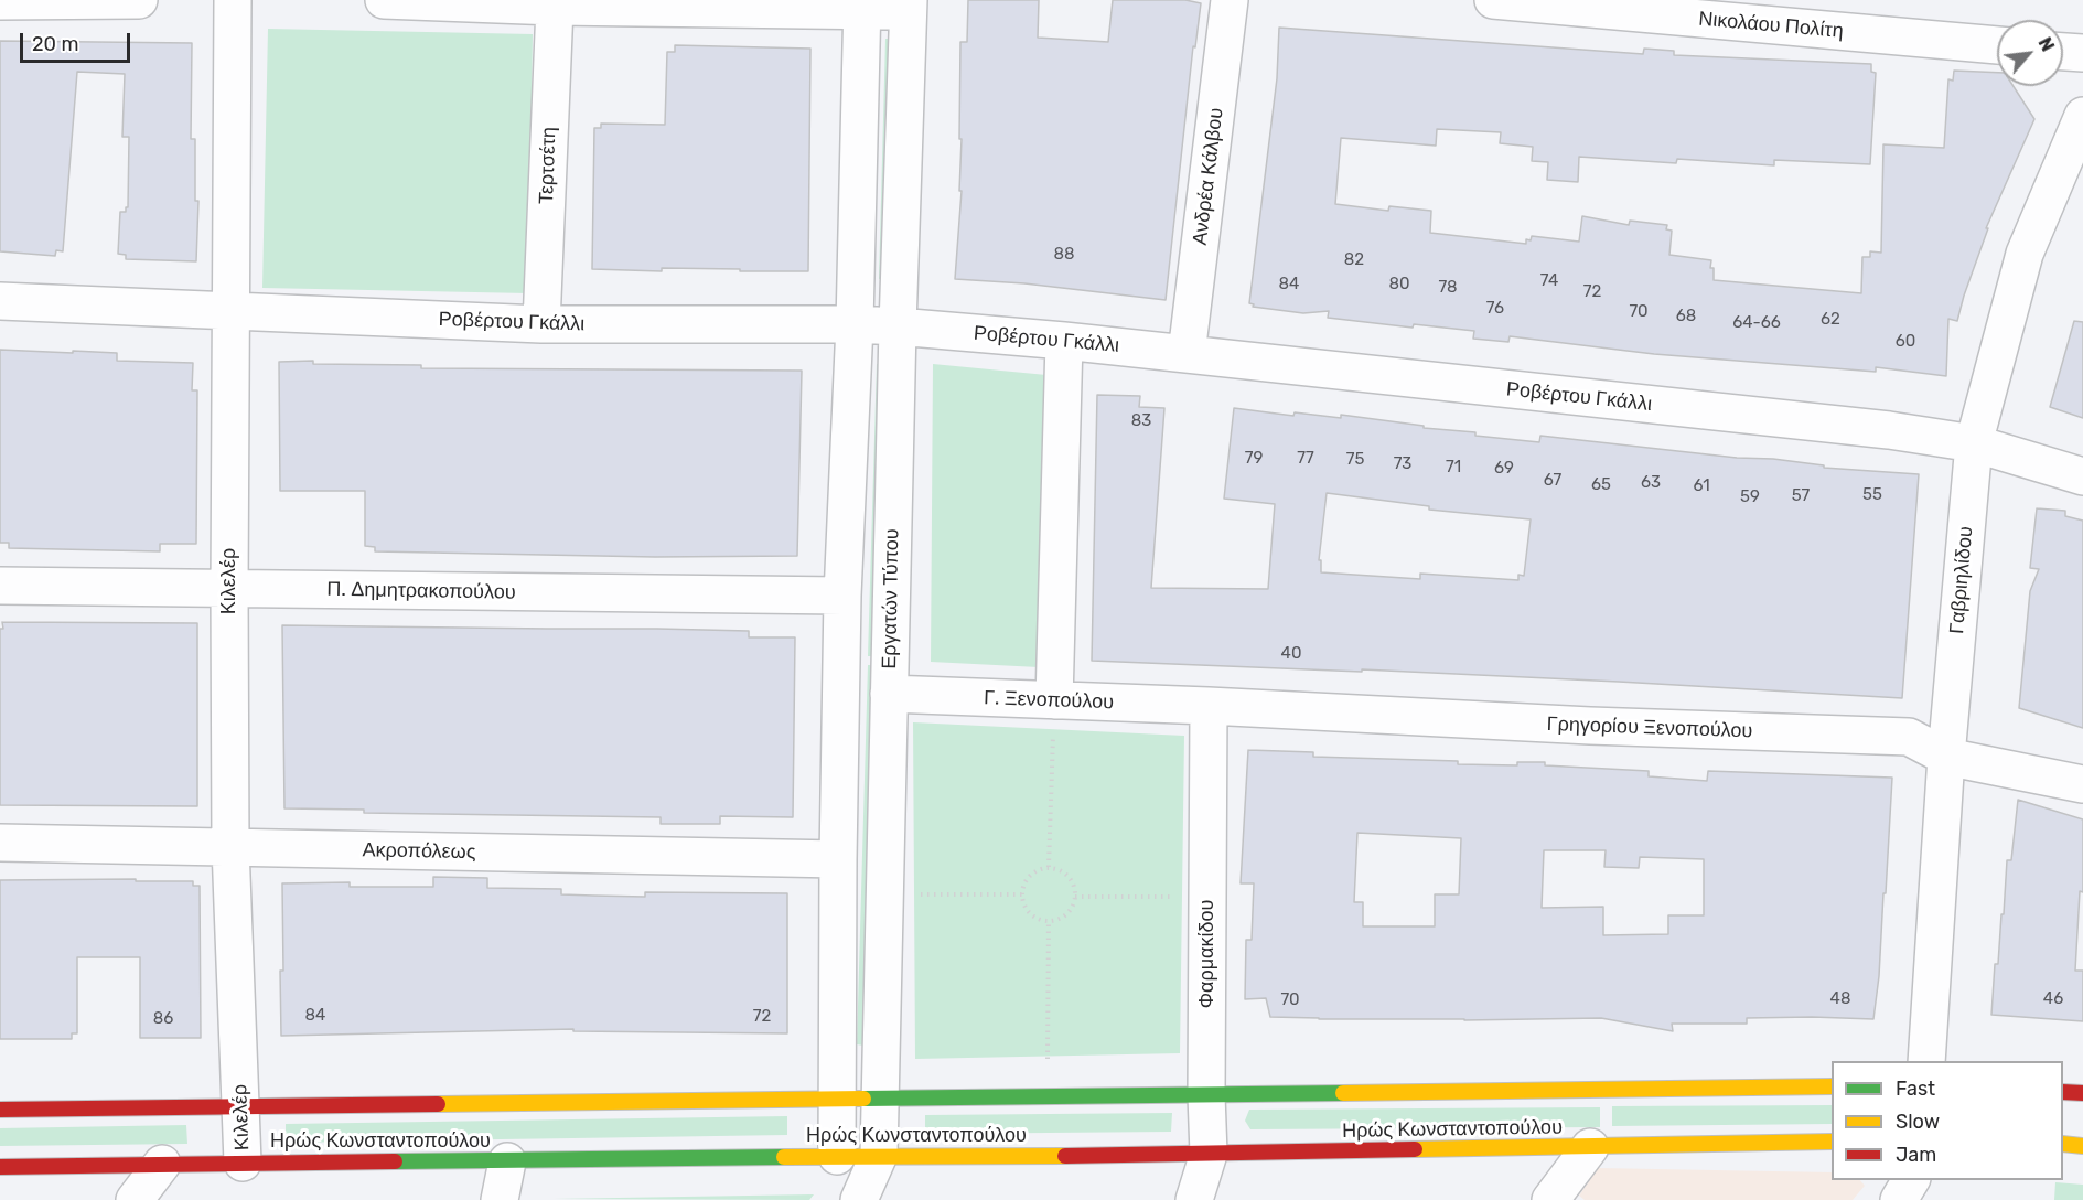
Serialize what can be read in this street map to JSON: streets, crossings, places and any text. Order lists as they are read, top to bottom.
{
  "streets": {
    "street": [
      "Νικολάου Πολίτη",
      "Τερτσέτη",
      "Ανδρέα Κάλβου",
      "Ροβέρτου Γκάλλι",
      "Γαβριηλίδου",
      "Κιλελέρ",
      "Π. Δημητρακοπούλου",
      "Εργατών Τύπου",
      "Γ. Ξενοπούλου",
      "Γρηγορίου Ξενοπούλου",
      "Ακροπόλεως",
      "Φαρμακίδου",
      "Ηρώς Κωνσταντοπούλου"
    ]
  },
  "crossings": [
    ["Τερτσέτη", "Ροβέρτου Γκάλλι"],
    ["Ανδρέα Κάλβου", "Ροβέρτου Γκάλλι"],
    ["Ροβέρτου Γκάλλι", "Γαβριηλίδου"],
    ["Ροβέρτου Γκάλλι", "Κιλελέρ"],
    ["Ροβέρτου Γκάλλι", "Εργατών Τύπου"],
    ["Γαβριηλίδου", "Γρηγορίου Ξενοπούλου"],
    ["Κιλελέρ", "Π. Δημητρακοπούλου"],
    ["Κιλελέρ", "Ακροπόλεως"],
    ["Κιλελέρ", "Ηρώς Κωνσταντοπούλου"],
    ["Εργατών Τύπου", "Γ. Ξενοπούλου"],
    ["Εργατών Τύπου", "Ηρώς Κωνσταντοπούλου"],
    ["Γ. Ξενοπούλου", "Γρηγορίου Ξενοπούλου"],
    ["Γ. Ξενοπούλου", "Φαρμακίδου"],
    ["Γρηγορίου Ξενοπούλου", "Φαρμακίδου"],
    ["Φαρμακίδου", "Ηρώς Κωνσταντοπούλου"]
  ],
  "house_numbers": [
    "88",
    "82",
    "74",
    "84",
    "80",
    "78",
    "72",
    "76",
    "70",
    "68",
    "62",
    "64-66",
    "60",
    "83",
    "79",
    "77",
    "75",
    "73",
    "71",
    "69",
    "67",
    "63",
    "65",
    "61",
    "55",
    "57",
    "59",
    "40",
    "48",
    "46",
    "70",
    "84",
    "72",
    "86"
  ],
  "legend": ["Fast", "Slow", "Jam"],
  "scale_bar": "20 m",
  "north": "top right"
}
